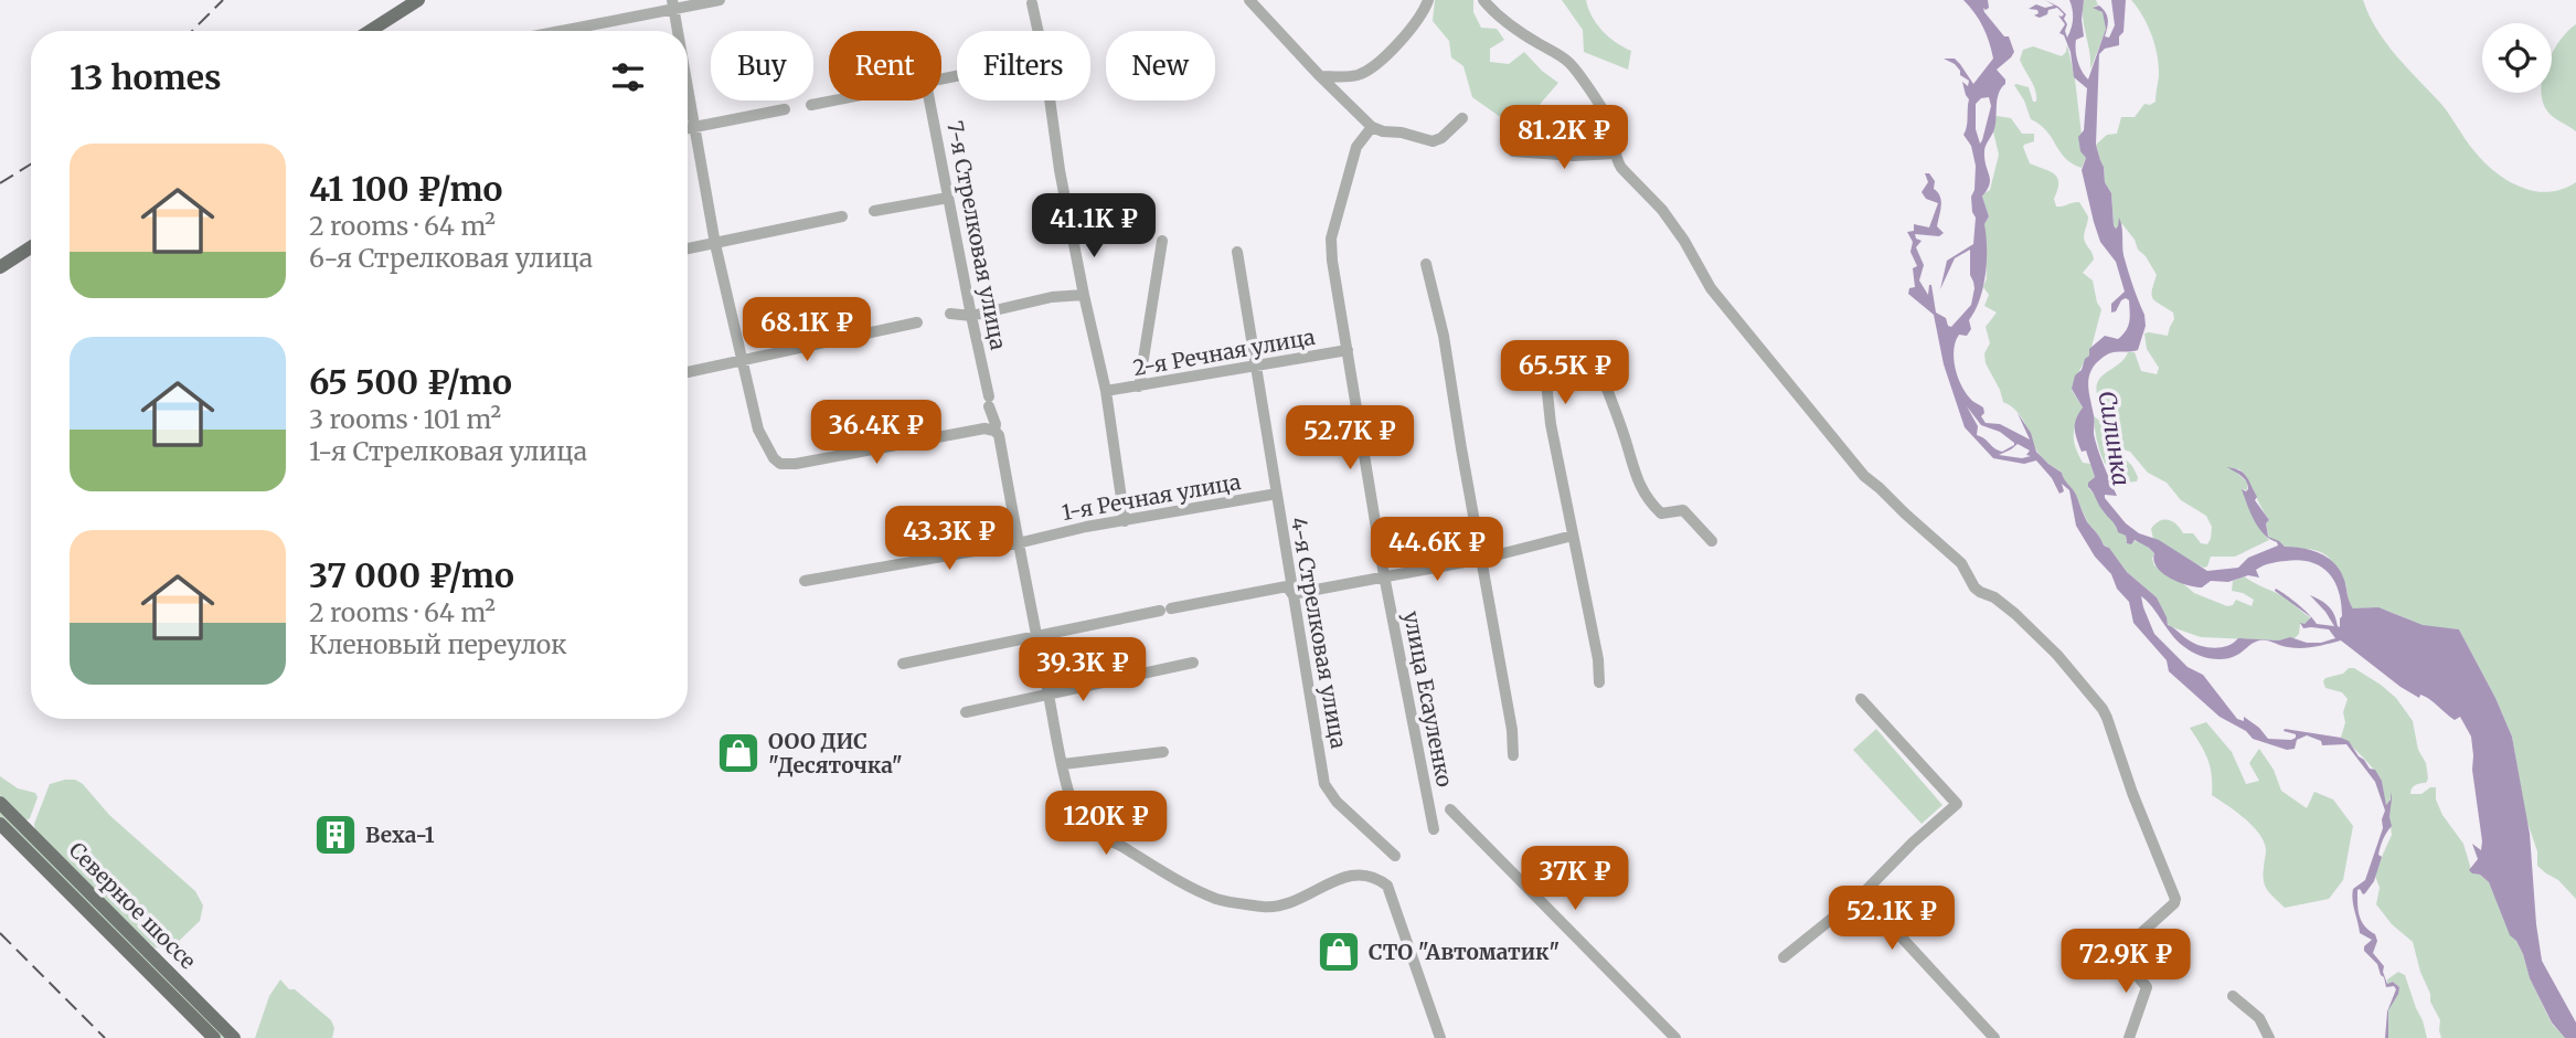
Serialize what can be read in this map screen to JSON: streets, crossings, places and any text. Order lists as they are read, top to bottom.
{
  "streets": {
    "main road": ["Северное шоссе"],
    "street": [
      "7-я Стрелковая улица",
      "2-я Речная улица",
      "1-я Речная улица",
      "4-я Стрелковая улица",
      "улица Есауленко"
    ]
  },
  "crossings": [
    ["7-я Стрелковая улица", "1-я Речная улица"],
    ["2-я Речная улица", "4-я Стрелковая улица"],
    ["2-я Речная улица", "улица Есауленко"],
    ["1-я Речная улица", "4-я Стрелковая улица"]
  ],
  "water": ["Силинка"],
  "places": {
    "shop": ["ООО ДИС \"Десяточка\"", "СТО \"Автоматик\""],
    "building": ["Веха-1"]
  },
  "page": {
    "chip": [
      "Buy",
      "Rent",
      "Filters",
      "New"
    ],
    "heading": "13 homes",
    "price": [
      "81.2K ₽",
      "41.1K ₽",
      "68.1K ₽",
      "65.5K ₽",
      "36.4K ₽",
      "52.7K ₽",
      "43.3K ₽",
      "44.6K ₽",
      "39.3K ₽",
      "120K ₽",
      "37K ₽",
      "52.1K ₽",
      "72.9K ₽"
    ],
    "list": [
      {
        "name": "41 100 ₽/mo",
        "note": "2 rooms · 64 m² · 6-я Стрелковая улица"
      },
      {
        "name": "65 500 ₽/mo",
        "note": "3 rooms · 101 m² · 1-я Стрелковая улица"
      },
      {
        "name": "37 000 ₽/mo",
        "note": "2 rooms · 64 m² · Кленовый переулок"
      }
    ]
  }
}
